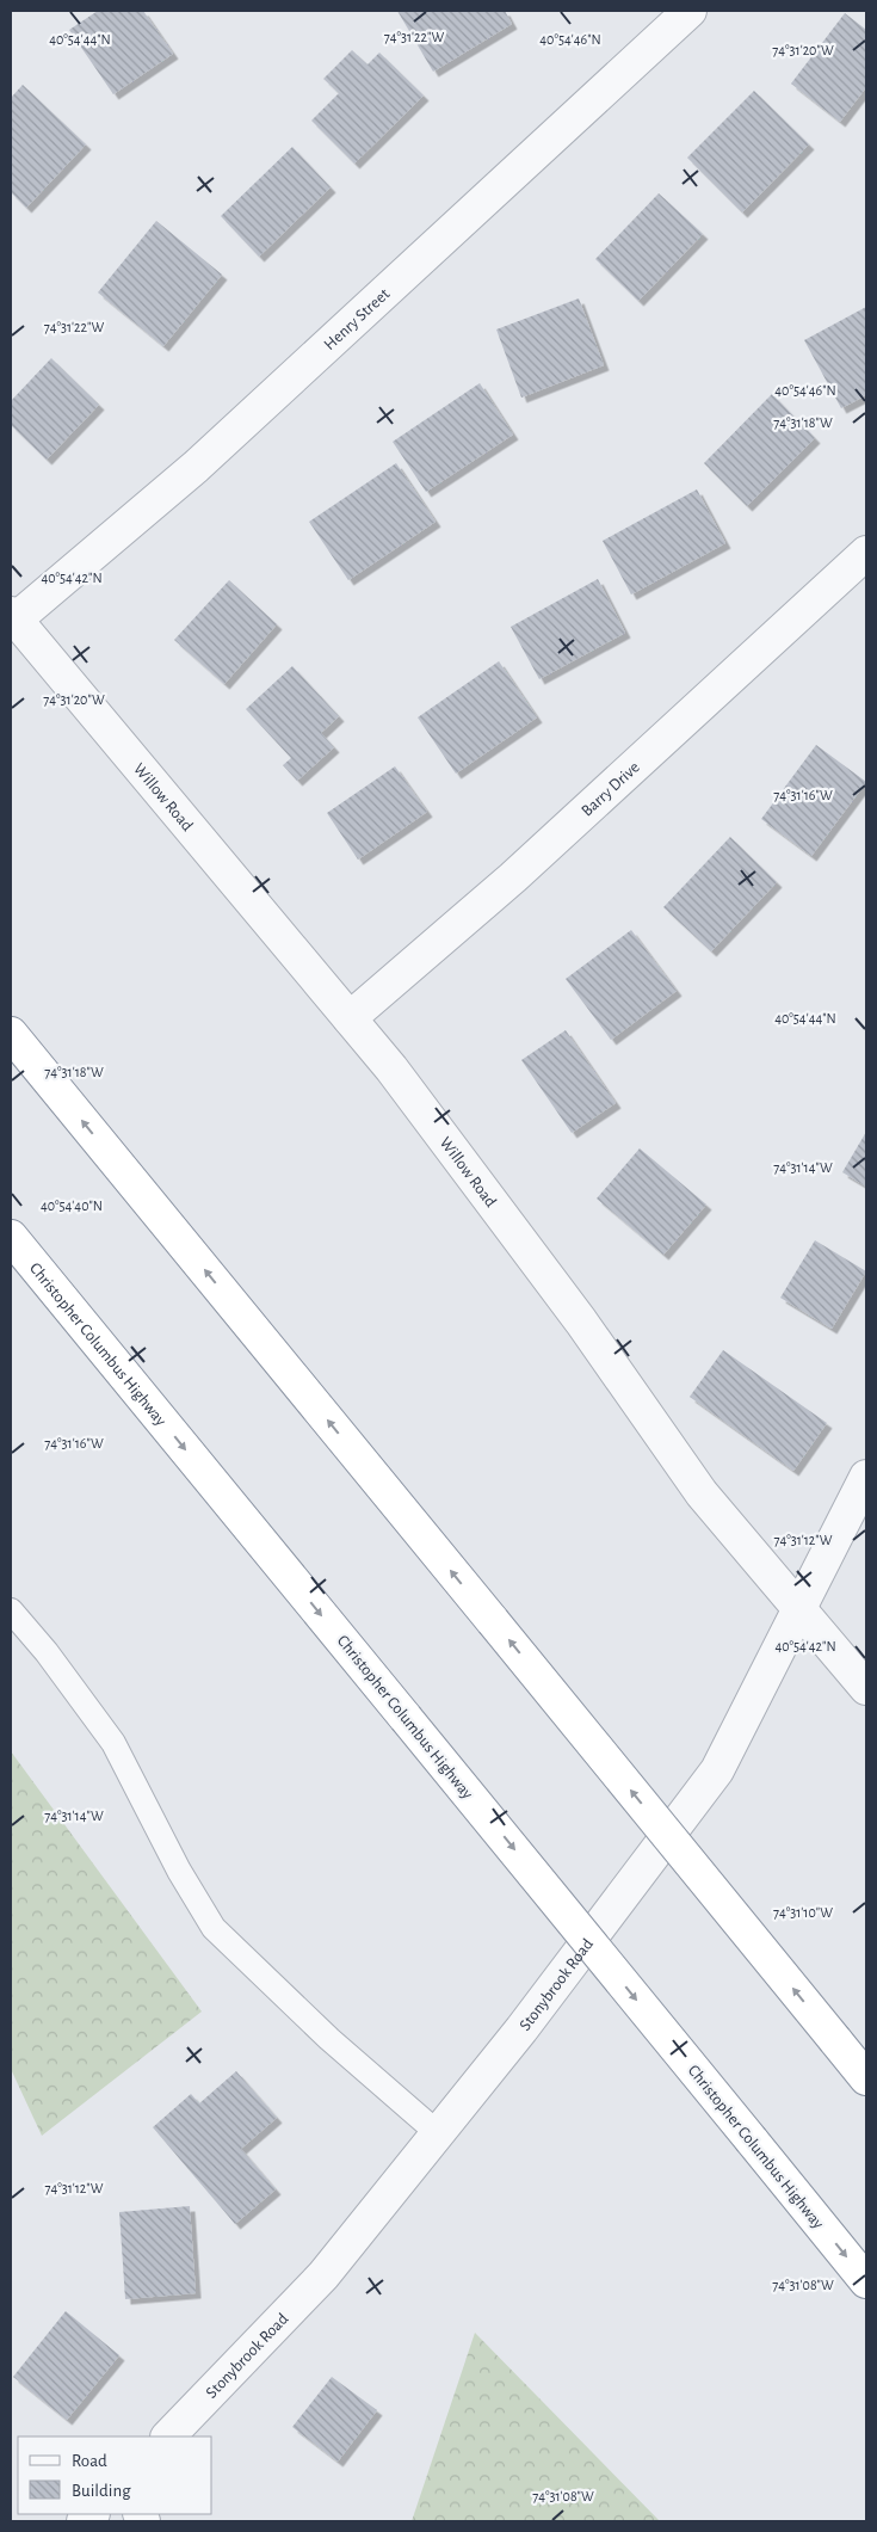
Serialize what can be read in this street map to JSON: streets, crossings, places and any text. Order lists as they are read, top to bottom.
{
  "streets": {
    "highway": ["Christopher Columbus Highway"],
    "street": [
      "Henry Street",
      "Barry Drive",
      "Willow Road",
      "Stonybrook Road"
    ]
  },
  "crossings": [
    ["Henry Street", "Willow Road"],
    ["Barry Drive", "Willow Road"],
    ["Willow Road", "Stonybrook Road"]
  ],
  "legend": ["Road", "Building"],
  "coordinates": [
    "74°31'22\"W",
    "40°54'44\"N",
    "40°54'46\"N",
    "74°31'20\"W",
    "74°31'18\"W",
    "40°54'42\"N",
    "74°31'16\"W",
    "74°31'14\"W",
    "40°54'40\"N",
    "74°31'12\"W",
    "74°31'10\"W",
    "74°31'08\"W"
  ]
}
